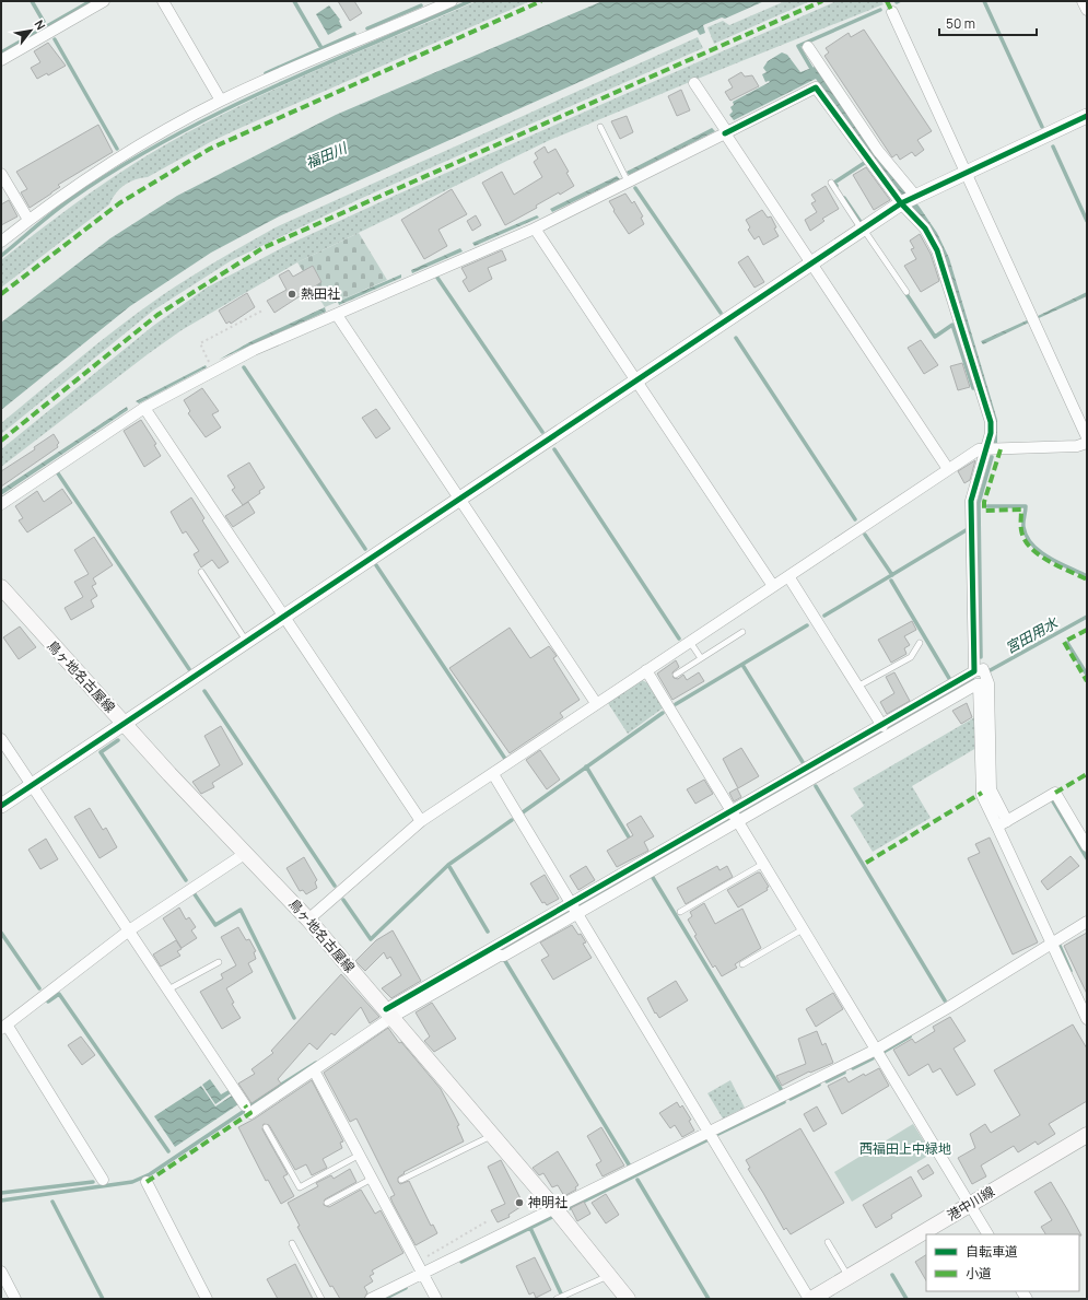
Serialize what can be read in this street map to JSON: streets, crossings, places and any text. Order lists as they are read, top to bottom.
{
  "streets": {
    "main road": ["鳥ヶ地名古屋線", "港中川線"]
  },
  "water": ["福田川", "宮田用水"],
  "parks": ["西福田上中緑地"],
  "places": ["熱田社", "神明社"],
  "legend": ["自転車道", "小道"],
  "scale_bar": "50 m",
  "north": "top right"
}
